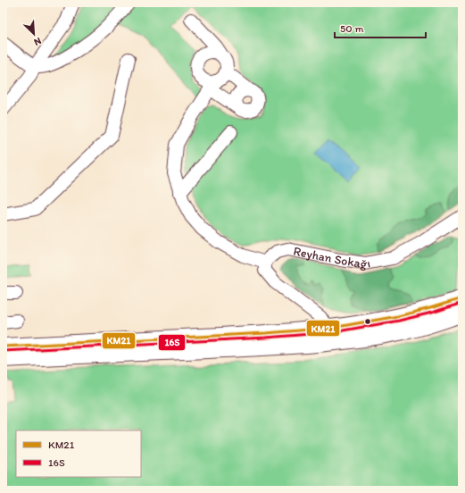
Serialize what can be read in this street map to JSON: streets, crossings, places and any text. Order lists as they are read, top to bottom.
{
  "streets": {
    "street": ["Reyhan Sokağı"]
  },
  "lines": ["transit line KM21", "transit line 16S"],
  "legend": ["KM21", "16S"],
  "scale_bar": "50 m",
  "north": "bottom right"
}
